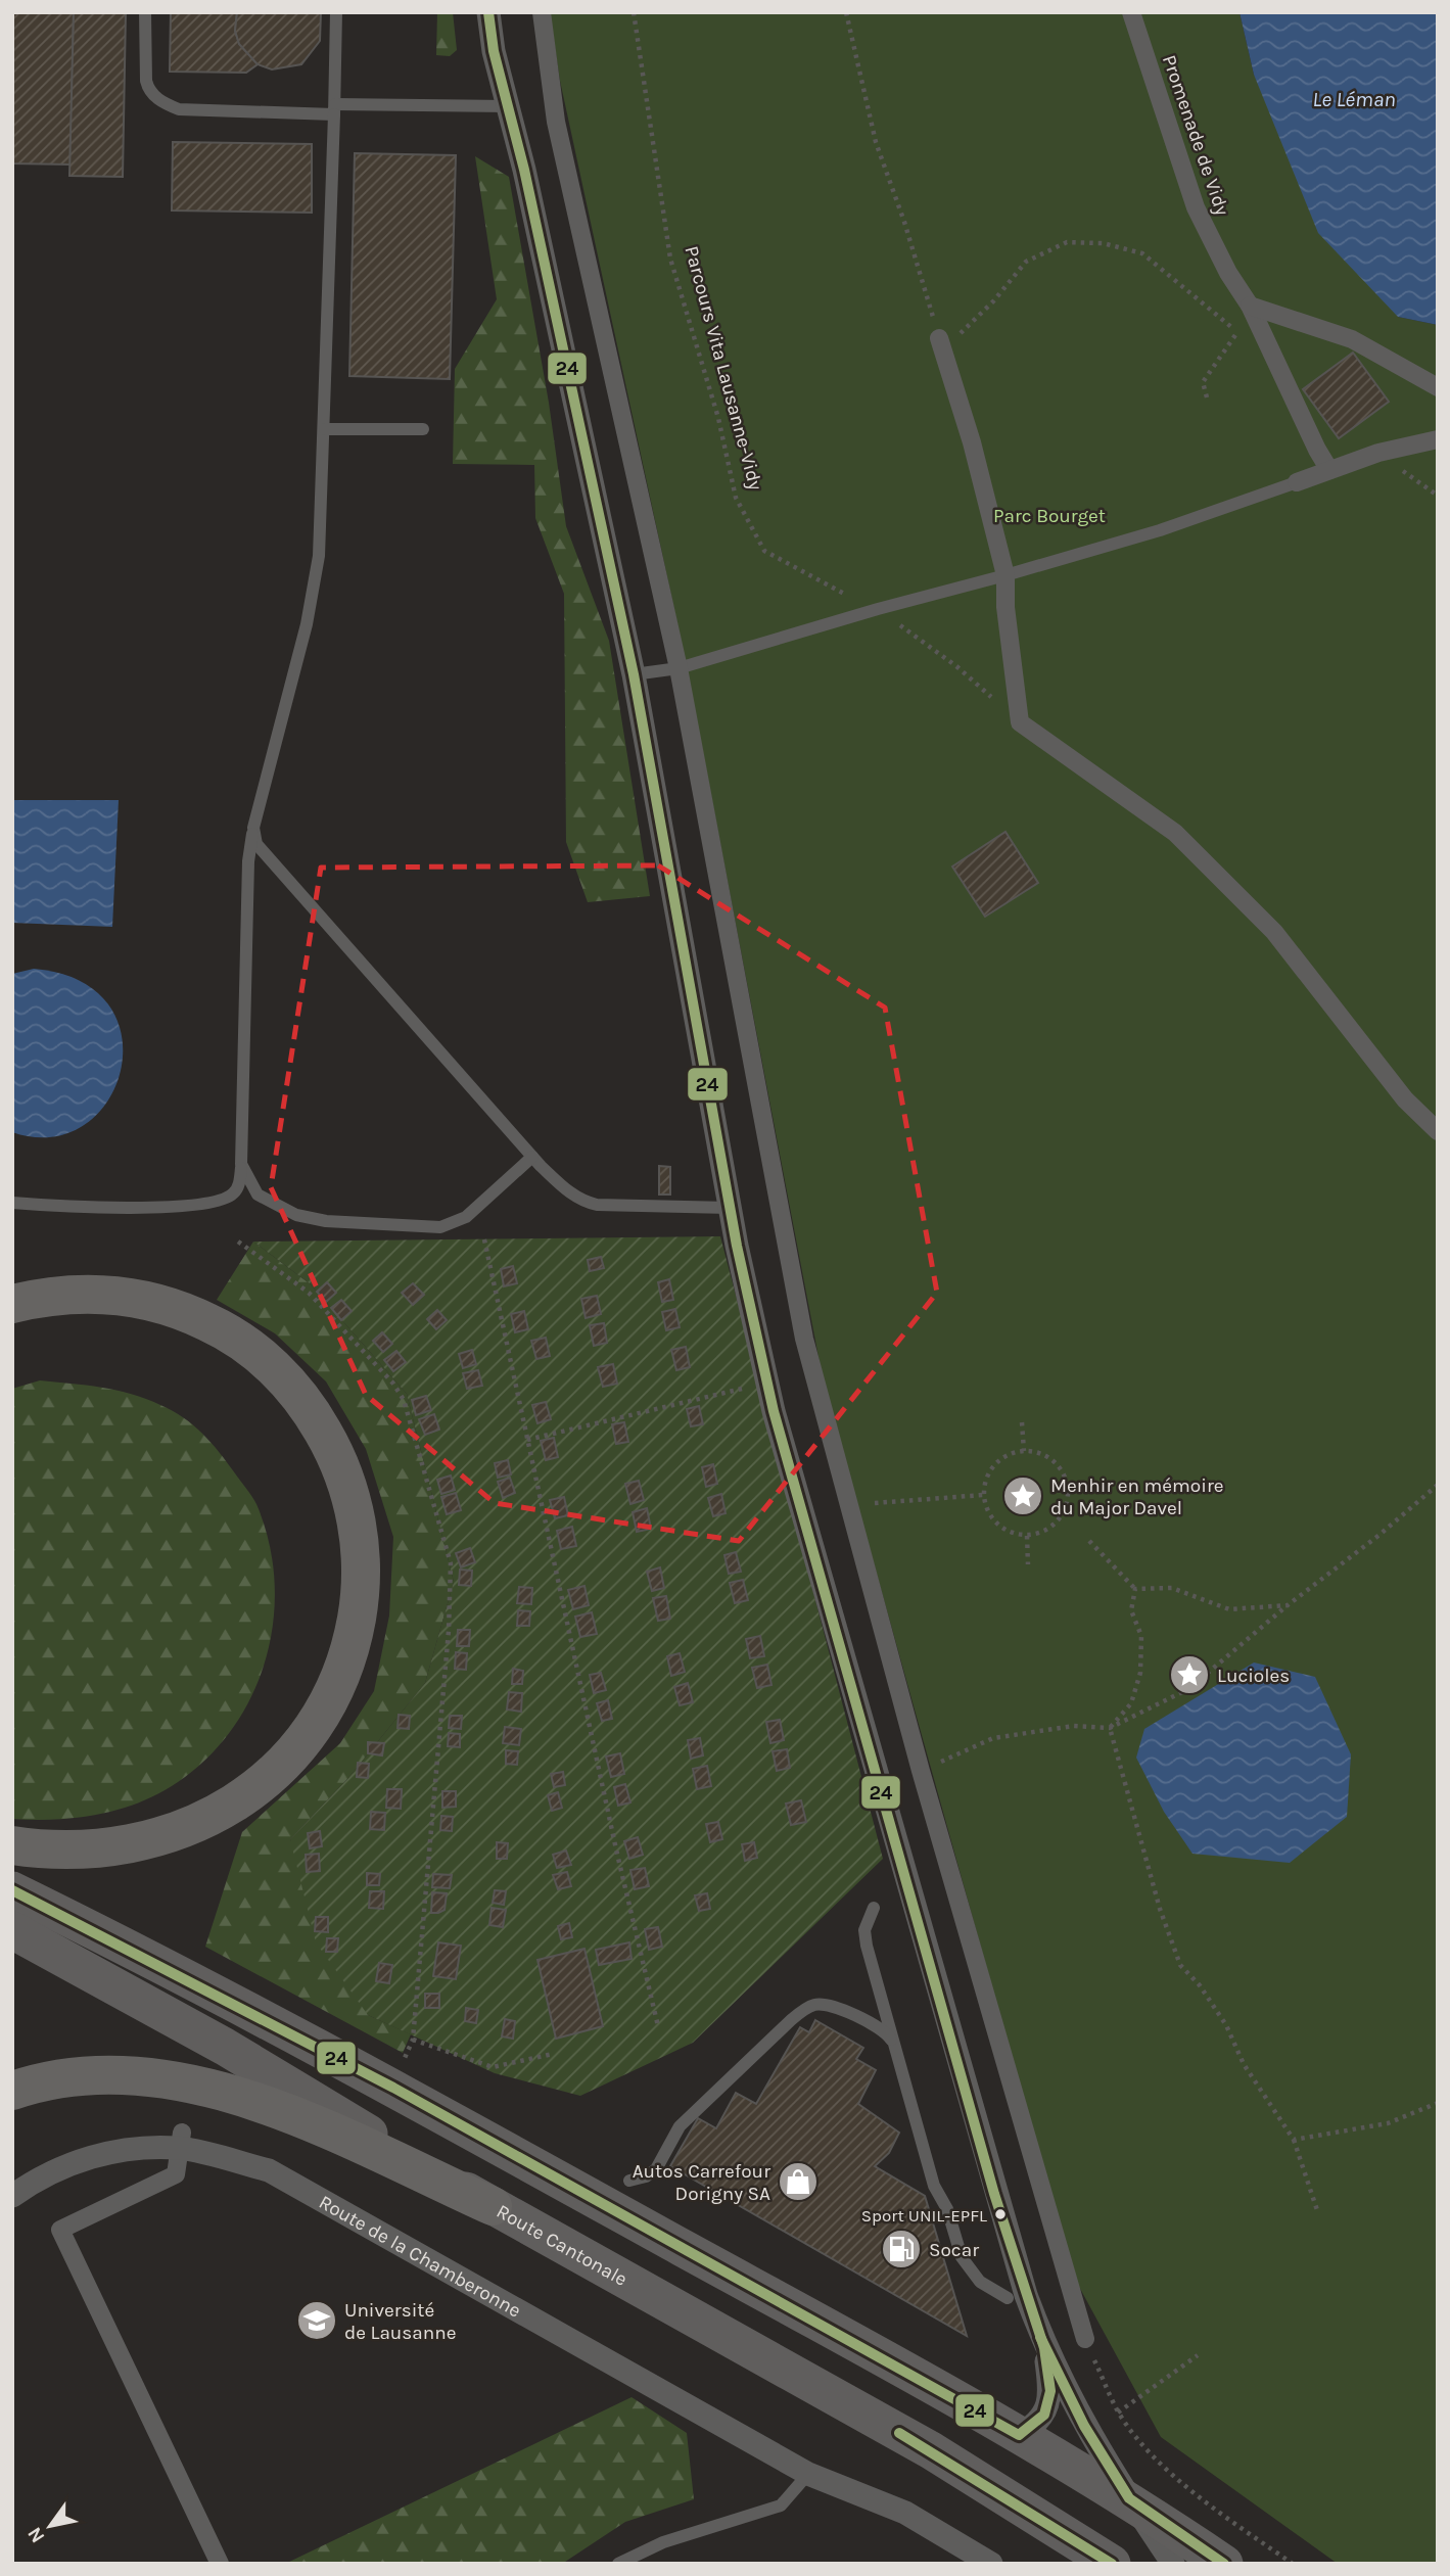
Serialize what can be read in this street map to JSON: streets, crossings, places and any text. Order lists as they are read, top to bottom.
{
  "streets": {
    "main road": ["Route Cantonale"],
    "street": ["Promenade de Vidy", "Route de la Chamberonne"],
    "path": ["Parcours Vita Lausanne-Vidy"]
  },
  "water": ["Le Léman"],
  "parks": ["Parc Bourget"],
  "places": {
    "place": ["Menhir en mémoire du Major Davel", "Lucioles"],
    "shop": ["Autos Carrefour Dorigny SA"],
    "other": ["Sport UNIL-EPFL"],
    "fuel station": ["Socar"],
    "school or university": ["Université de Lausanne"]
  },
  "lines": ["transit line 24"],
  "north": "bottom left"
}
